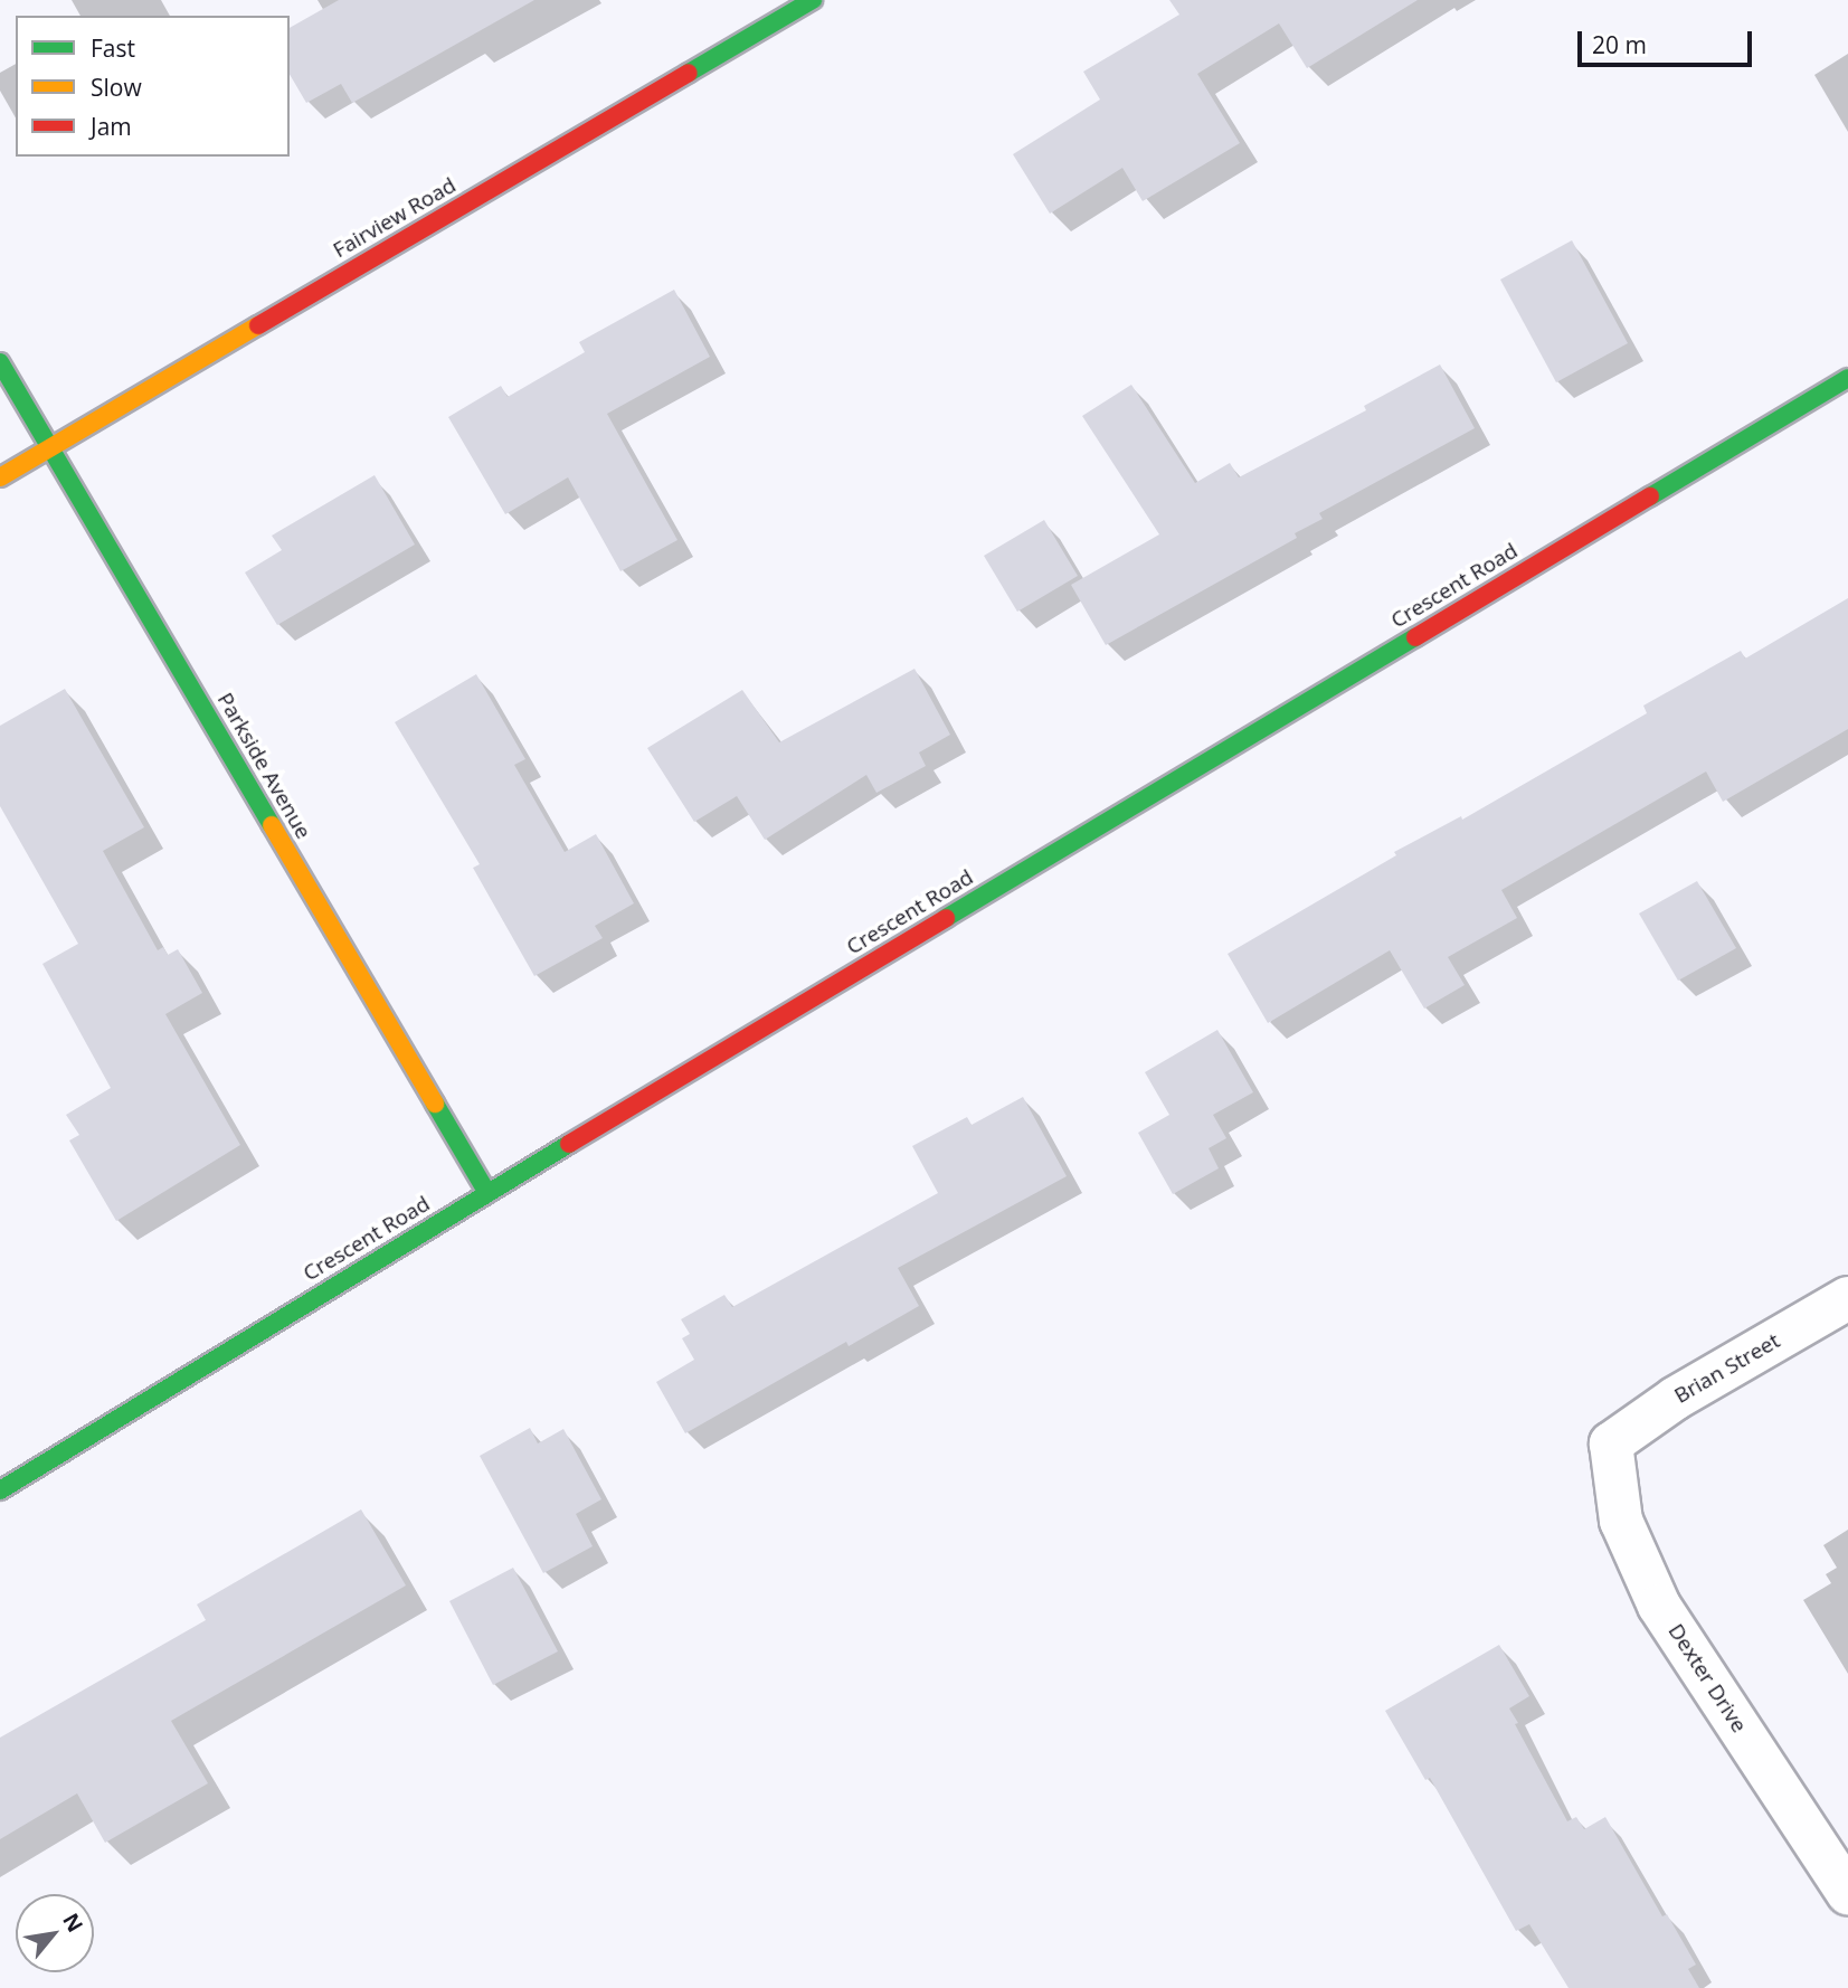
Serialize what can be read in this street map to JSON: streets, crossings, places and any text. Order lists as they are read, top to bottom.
{
  "streets": {
    "street": [
      "Fairview Road",
      "Crescent Road",
      "Parkside Avenue",
      "Brian Street",
      "Dexter Drive"
    ]
  },
  "crossings": [
    ["Fairview Road", "Parkside Avenue"],
    ["Crescent Road", "Parkside Avenue"],
    ["Brian Street", "Dexter Drive"]
  ],
  "legend": ["Fast", "Slow", "Jam"],
  "scale_bar": "20 m",
  "north": "top right"
}
